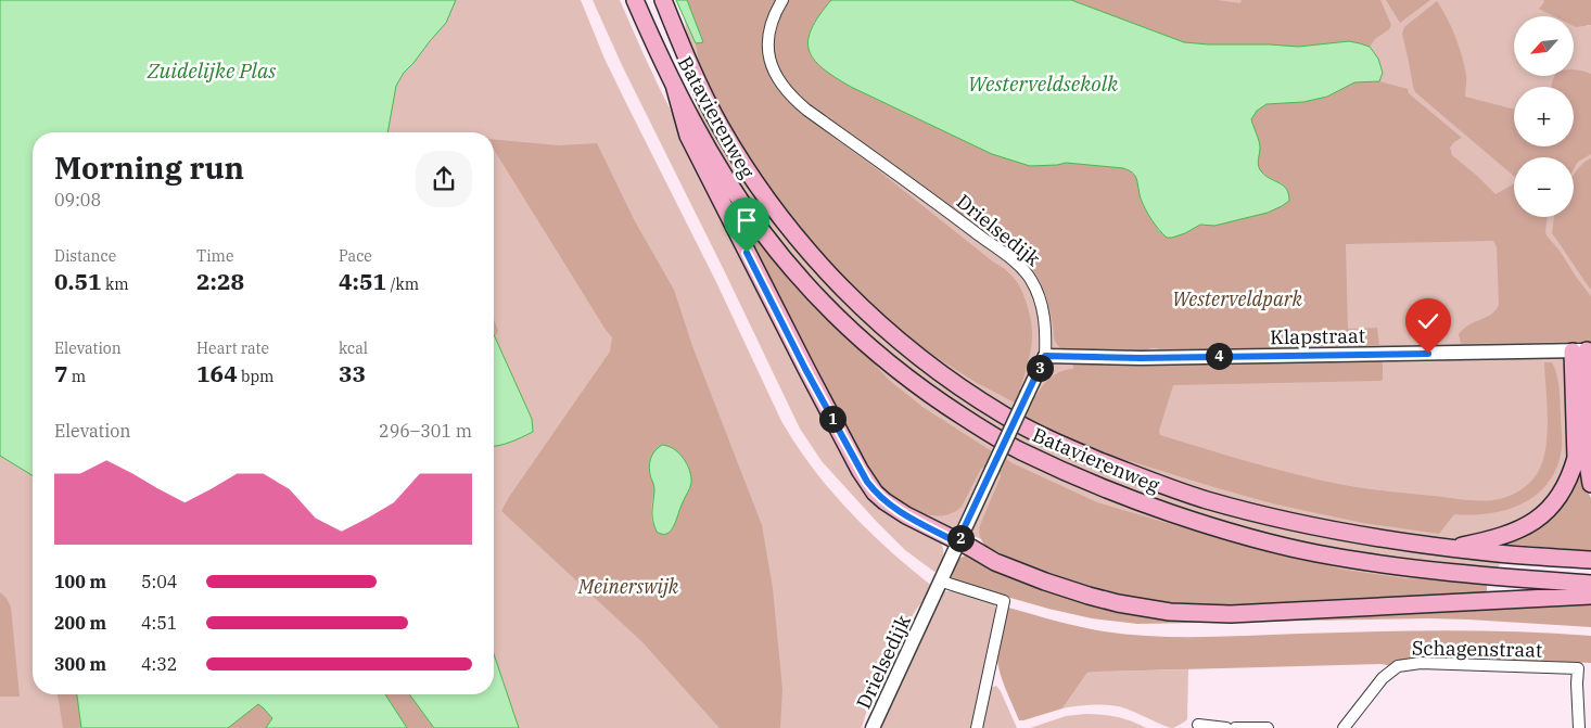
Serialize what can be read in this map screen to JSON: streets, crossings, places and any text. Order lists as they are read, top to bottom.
{
  "streets": {
    "main road": ["Batavierenweg"],
    "street": ["Drielsedijk", "Klapstraat", "Schagenstraat"]
  },
  "crossings": [
    ["Drielsedijk", "Klapstraat"]
  ],
  "water": ["Zuidelijke Plas", "Westerveldsekolk"],
  "parks": ["Westerveldpark", "Meinerswijk"],
  "north": "bottom left",
  "page": {
    "map_buttons": ["+", "−"],
    "heading": ["Morning run", "09:08"],
    "stats": [
      ["Distance", "0.51 km"],
      ["Time", "2:28"],
      ["Pace", "4:51 /km"],
      ["Elevation", "7 m"],
      ["Heart rate", "164 bpm"],
      ["kcal", "33"]
    ],
    "pins": [
      "4",
      "3",
      "1",
      "2"
    ],
    "chart": ["Elevation", "296–301 m"],
    "list": [
      {
        "name": "100 m",
        "note": "5:04"
      },
      {
        "name": "200 m",
        "note": "4:51"
      },
      {
        "name": "300 m",
        "note": "4:32"
      }
    ]
  }
}
